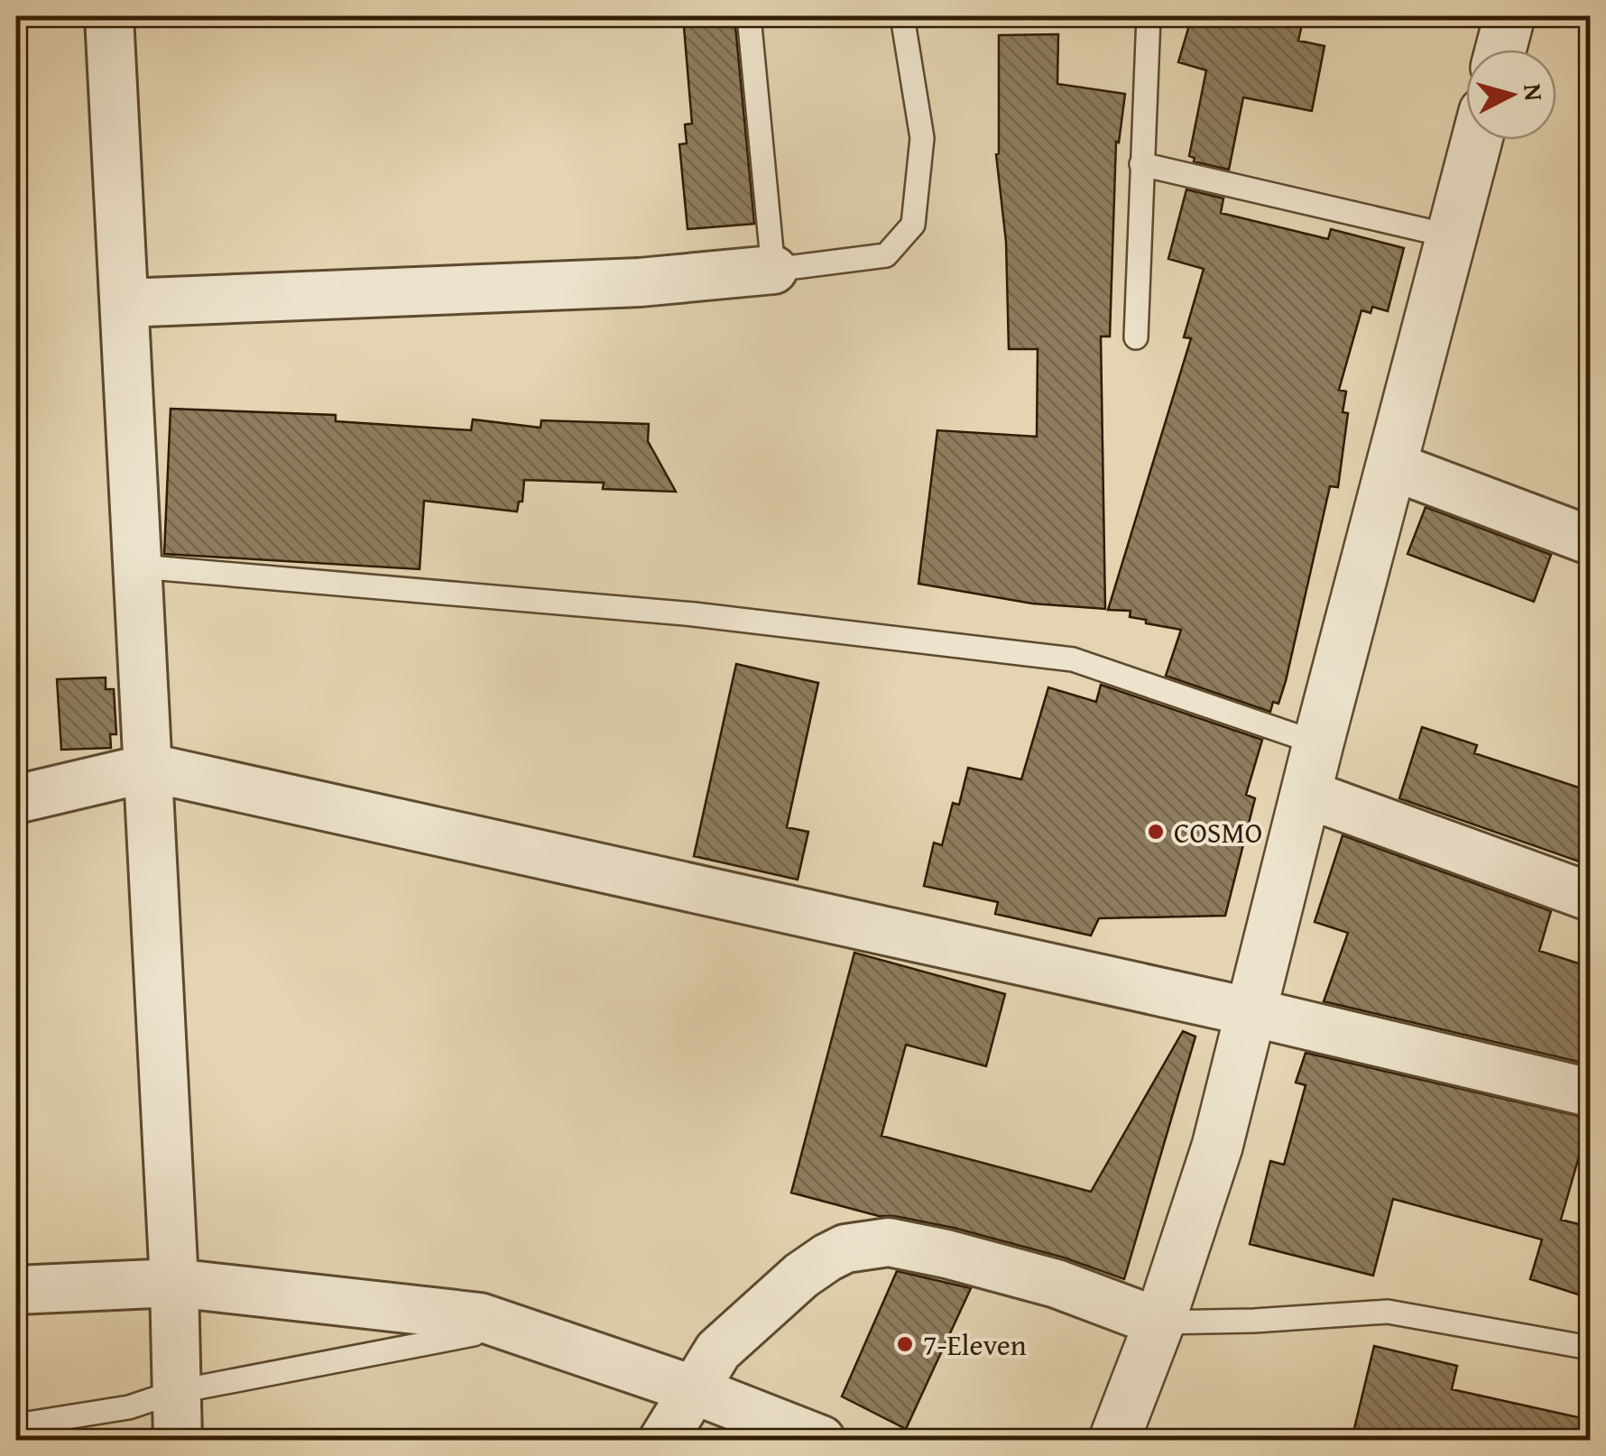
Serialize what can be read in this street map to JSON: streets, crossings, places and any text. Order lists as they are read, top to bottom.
{
  "places": ["COSMO", "7-Eleven"],
  "north": "right"
}
